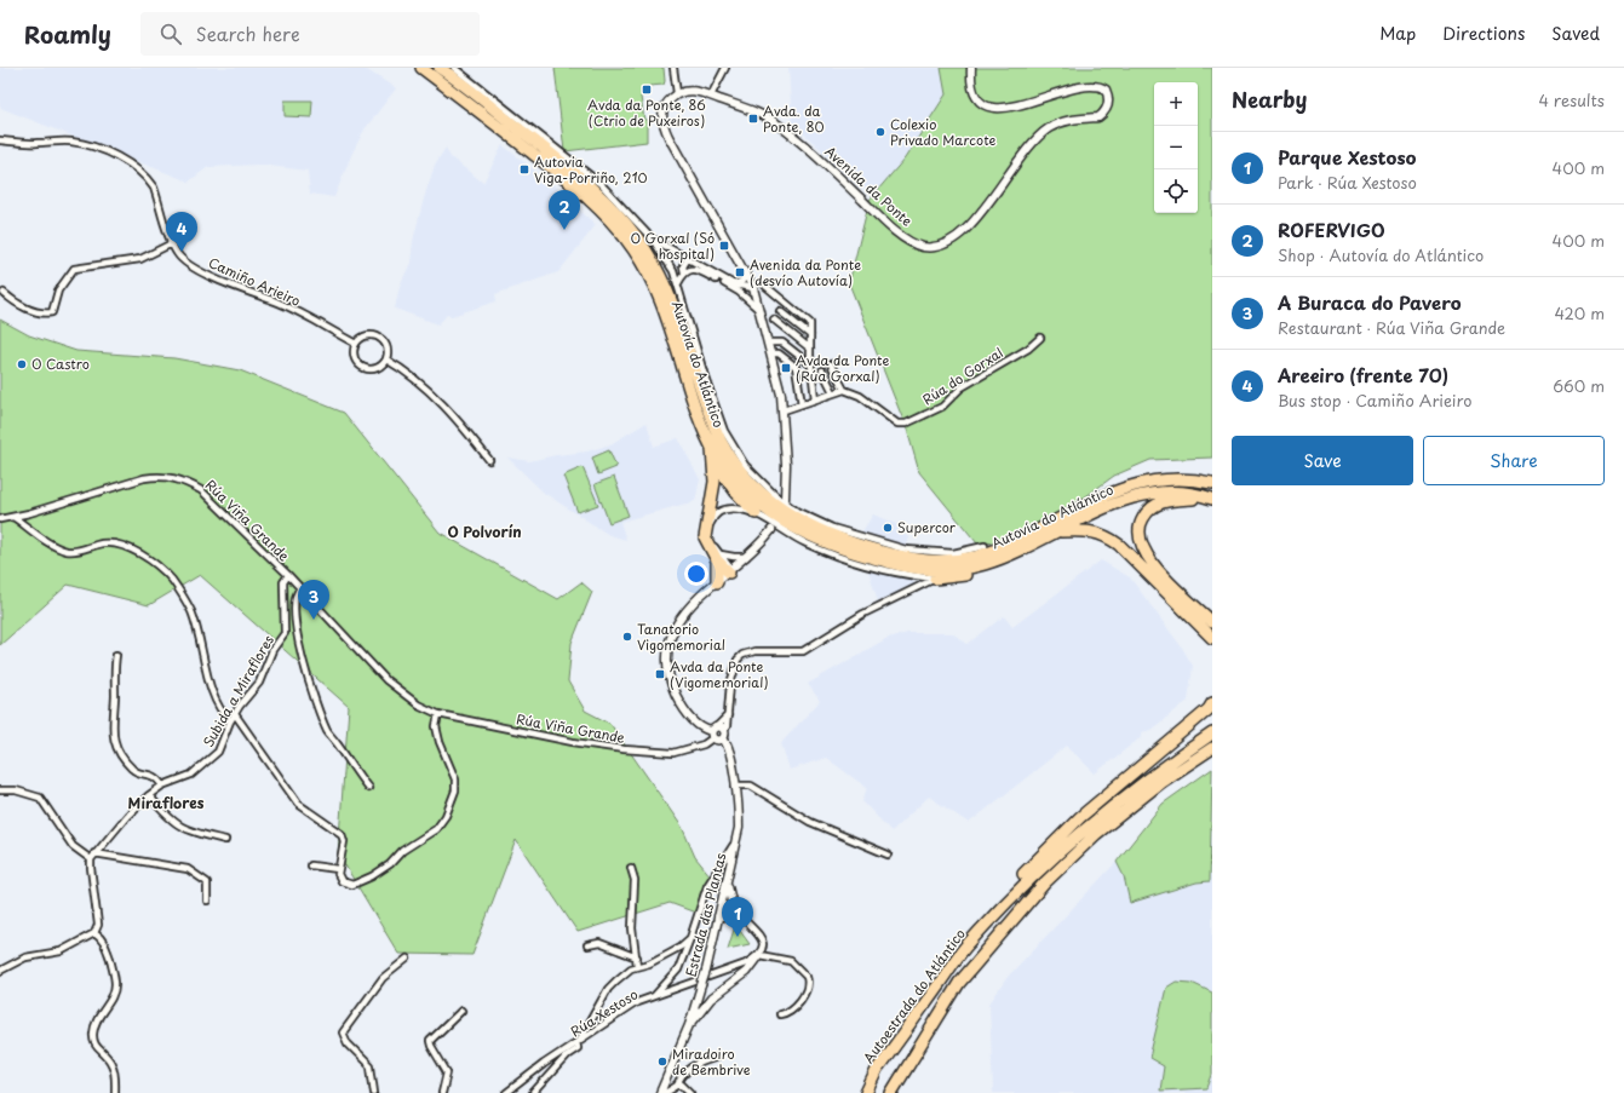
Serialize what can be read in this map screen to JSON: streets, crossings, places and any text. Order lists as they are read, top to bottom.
{
  "streets": {
    "highway": ["Autovía do Atlántico", "Autoestrada do Atlántico"],
    "street": [
      "Avenida da Ponte",
      "Camiño Arieiro",
      "Rúa do Gorxal",
      "Rúa Viña Grande",
      "Subida a Miraflores",
      "Estrada das Plantas",
      "Rúa Xestoso"
    ]
  },
  "crossings": [
    ["Rúa Viña Grande", "Subida a Miraflores"],
    ["Rúa Viña Grande", "Estrada das Plantas"]
  ],
  "districts": ["O Polvorín", "Miraflores"],
  "places": {
    "transit": [
      "Avda da Ponte, 86 (Ctrio de Puxeiros)",
      "Avda. da Ponte, 80",
      "Autovia Viga-Porriño, 210",
      "O Gorxal (Só hospital)",
      "Avenida da Ponte (desvío Autovía)",
      "Avda da Ponte (Rúa Gorxal)",
      "Avda da Ponte (Vigomemorial)"
    ],
    "other": [
      "Colexio Privado Marcote",
      "O Castro",
      "Supercor",
      "Tanatorio Vigomemorial",
      "Miradoiro de Bembrive"
    ]
  },
  "page": {
    "header": "Roamly",
    "search": "Search here",
    "nav": ["Map", "Directions", "Saved"],
    "heading": ["Nearby", "4 results"],
    "map_buttons": ["+", "−"],
    "list": [
      {
        "mark": "1",
        "name": "Parque Xestoso",
        "note": "Park · Rúa Xestoso",
        "value": "400 m"
      },
      {
        "mark": "2",
        "name": "ROFERVIGO",
        "note": "Shop · Autovía do Atlántico",
        "value": "400 m"
      },
      {
        "mark": "3",
        "name": "A Buraca do Pavero",
        "note": "Restaurant · Rúa Viña Grande",
        "value": "420 m"
      },
      {
        "mark": "4",
        "name": "Areeiro (frente 70)",
        "note": "Bus stop · Camiño Arieiro",
        "value": "660 m"
      }
    ],
    "pins": [
      "2",
      "4",
      "3",
      "1"
    ],
    "buttons": ["Save", "Share"]
  }
}
